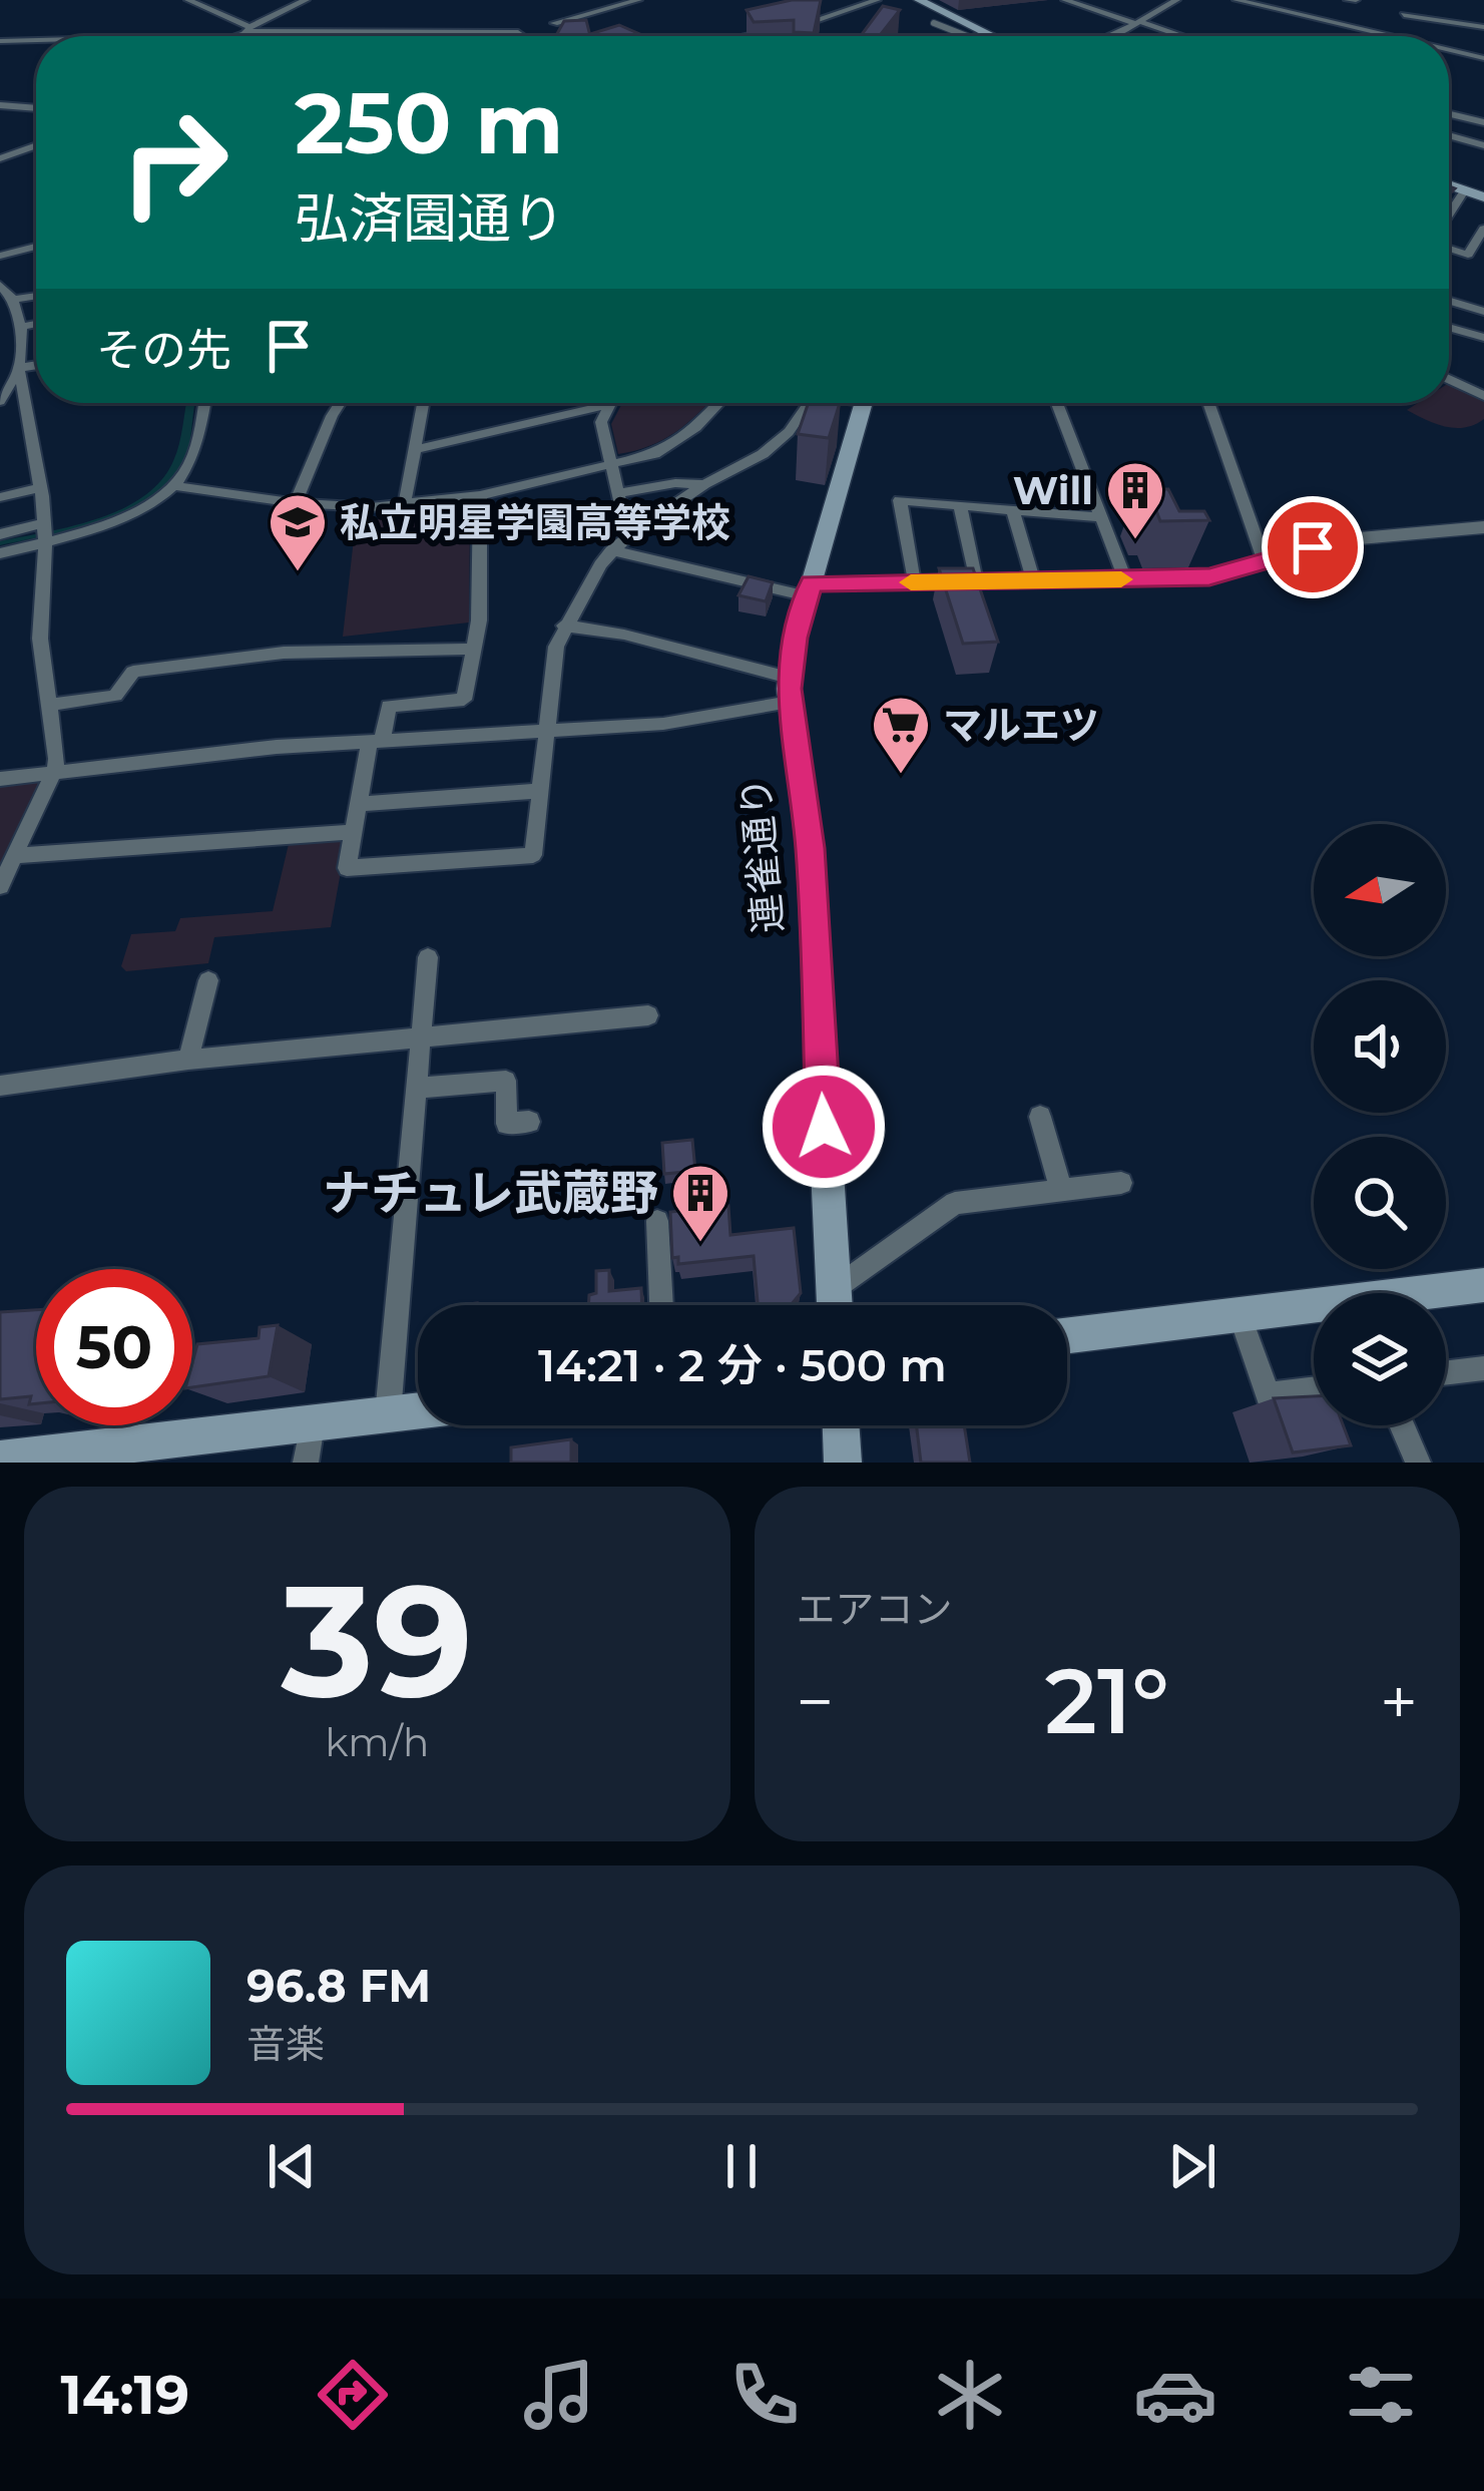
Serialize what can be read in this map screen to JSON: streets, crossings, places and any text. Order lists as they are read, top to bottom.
{
  "streets": {
    "main road": ["連雀通り"]
  },
  "places": {
    "building": ["Will", "ナチュレ武蔵野"],
    "school or university": ["私立明星学園高等学校"],
    "supermarket": ["マルエツ"]
  },
  "north": "left",
  "page": {
    "turn": ["250 m", "弘済園通り"],
    "then": "その先",
    "limit": "50",
    "trip": "14:21 · 2 分 · 500 m",
    "tile": [
      ["39", "km/h"],
      "エアコン"
    ],
    "heat": ["−", "21°", "+"],
    "song": ["96.8 FM", "音楽"],
    "tabs": "14:19"
  }
}
